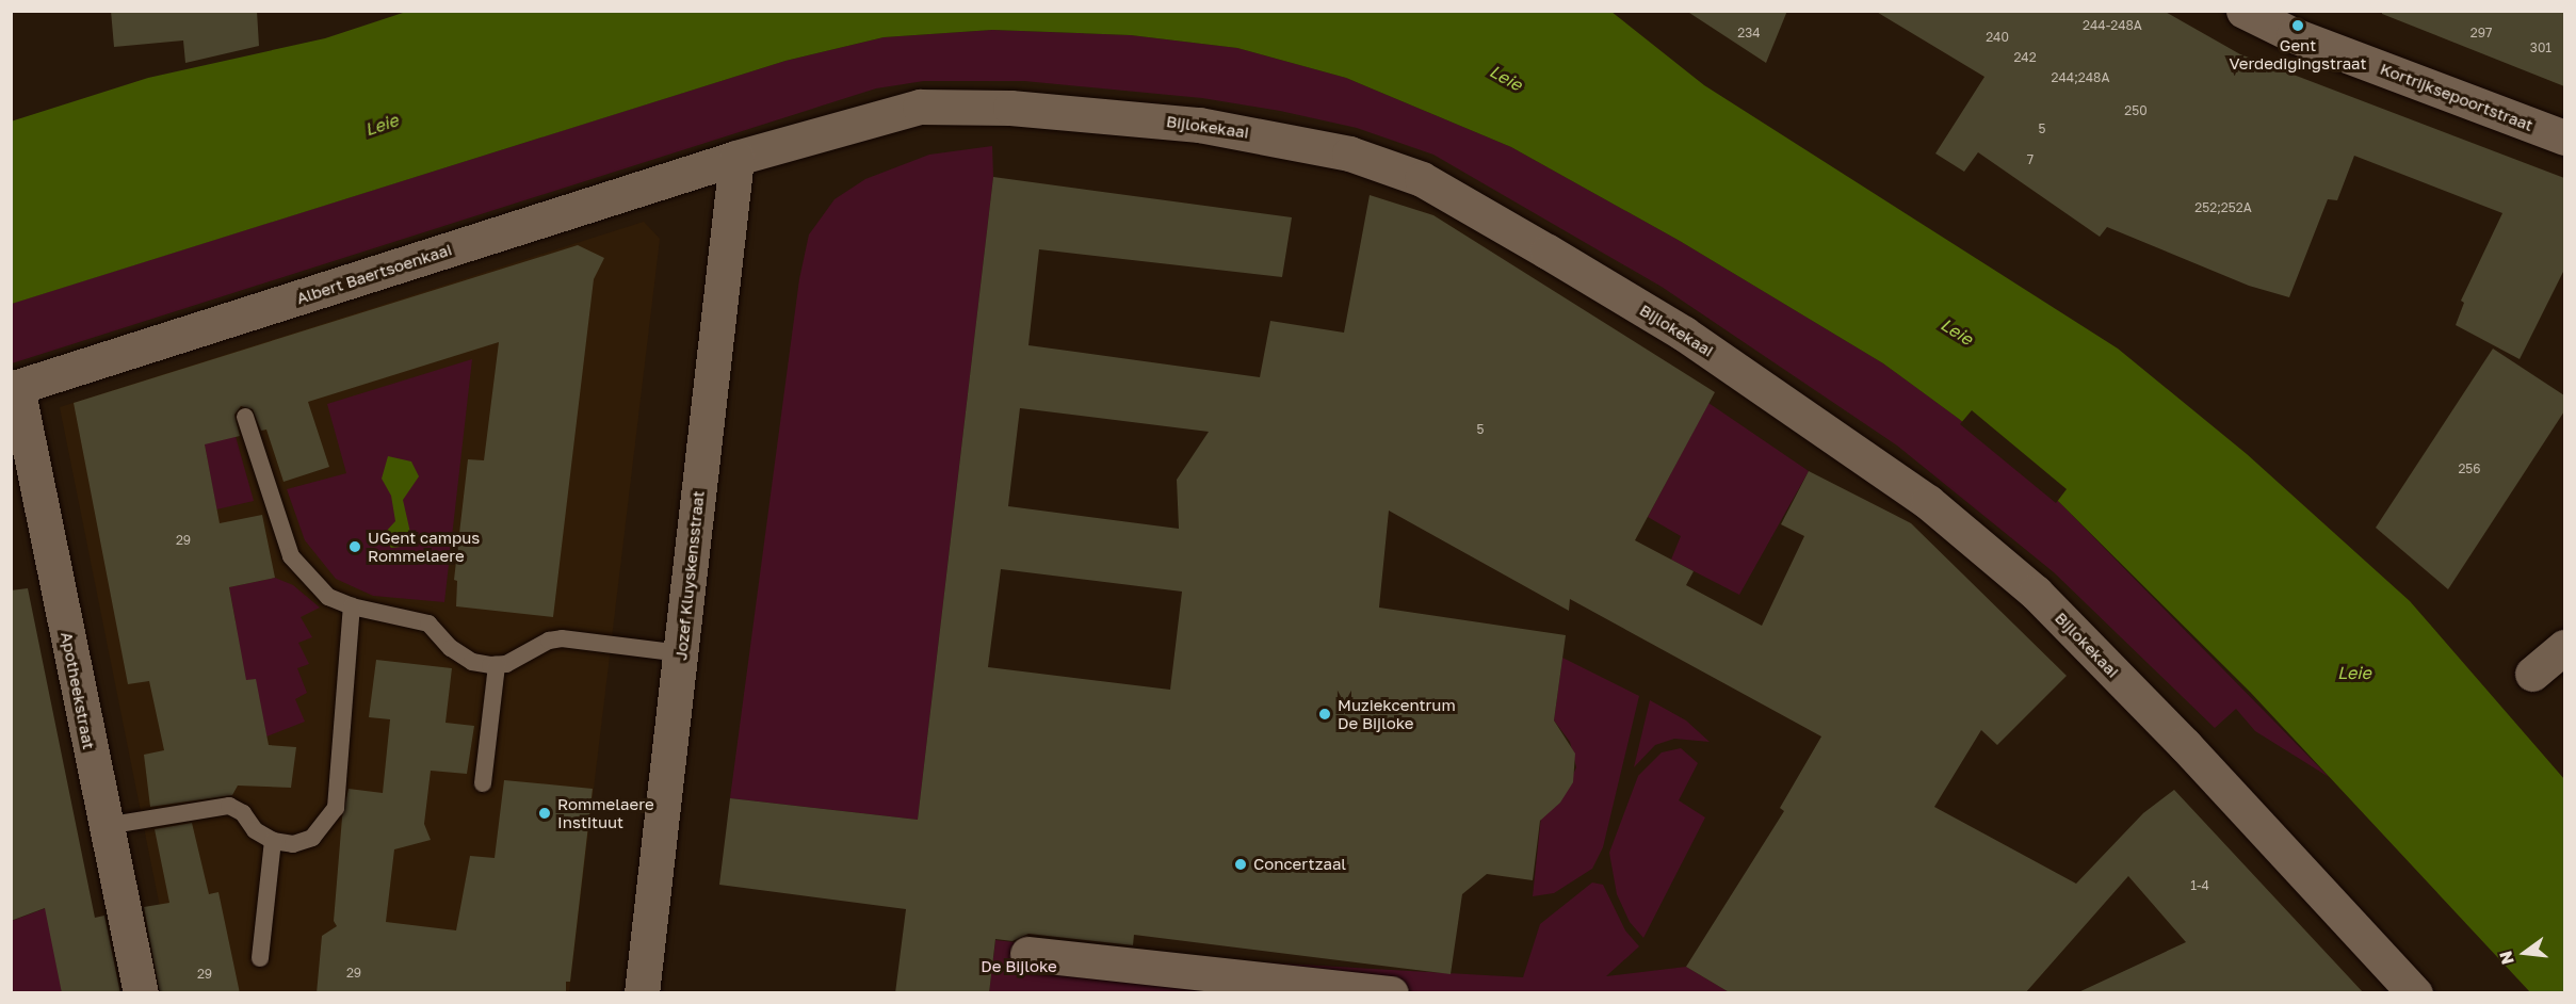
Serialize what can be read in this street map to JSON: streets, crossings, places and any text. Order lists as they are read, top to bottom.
{
  "streets": {
    "street": [
      "Kortrijksepoortstraat",
      "Bijlokekaai",
      "Albert Baertsoenkaai",
      "Jozef Kluyskensstraat",
      "Apotheekstraat"
    ]
  },
  "crossings": [
    ["Bijlokekaai", "Albert Baertsoenkaai"],
    ["Bijlokekaai", "Jozef Kluyskensstraat"],
    ["Albert Baertsoenkaai", "Jozef Kluyskensstraat"],
    ["Albert Baertsoenkaai", "Apotheekstraat"]
  ],
  "water": ["Leie"],
  "parks": ["De Bijloke"],
  "places": [
    "Gent Verdedigingstraat",
    "UGent campus Rommelaere",
    "Muziekcentrum De Bijloke",
    "Rommelaere Instituut",
    "Concertzaal"
  ],
  "house_numbers": [
    "244-248A",
    "234",
    "297",
    "240",
    "301",
    "242",
    "244;248A",
    "250",
    "5",
    "7",
    "252;252A",
    "5",
    "256",
    "29",
    "1-4",
    "29",
    "29"
  ],
  "north": "left"
}
